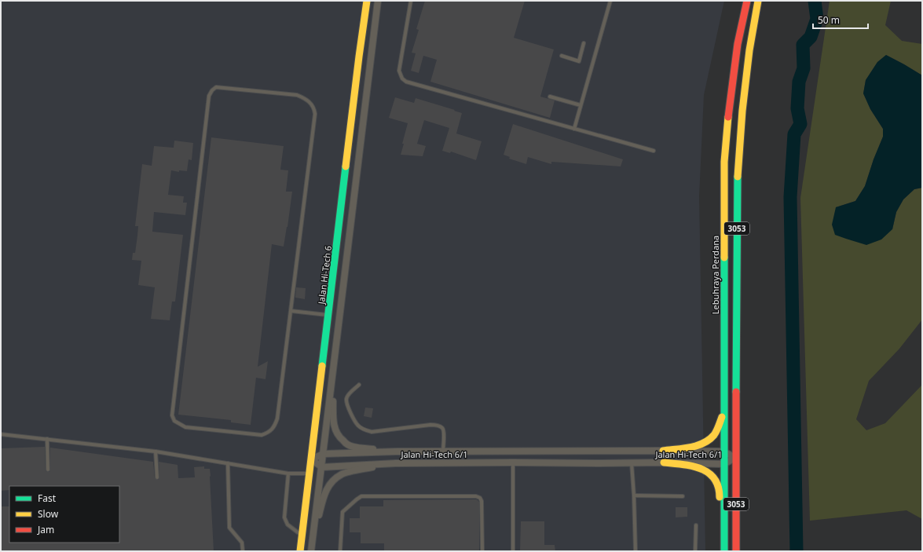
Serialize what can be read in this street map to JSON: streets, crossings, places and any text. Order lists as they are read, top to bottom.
{
  "streets": {
    "main road": ["3053", "Jalan Hi-Tech 6", "Lebuhraya Perdana"],
    "street": ["Jalan Hi-Tech 6/1"]
  },
  "crossings": [
    ["3053", "Jalan Hi-Tech 6/1"],
    ["Jalan Hi-Tech 6", "Jalan Hi-Tech 6/1"],
    ["Lebuhraya Perdana", "Jalan Hi-Tech 6/1"]
  ],
  "legend": ["Fast", "Slow", "Jam"],
  "scale_bar": "50 m"
}
